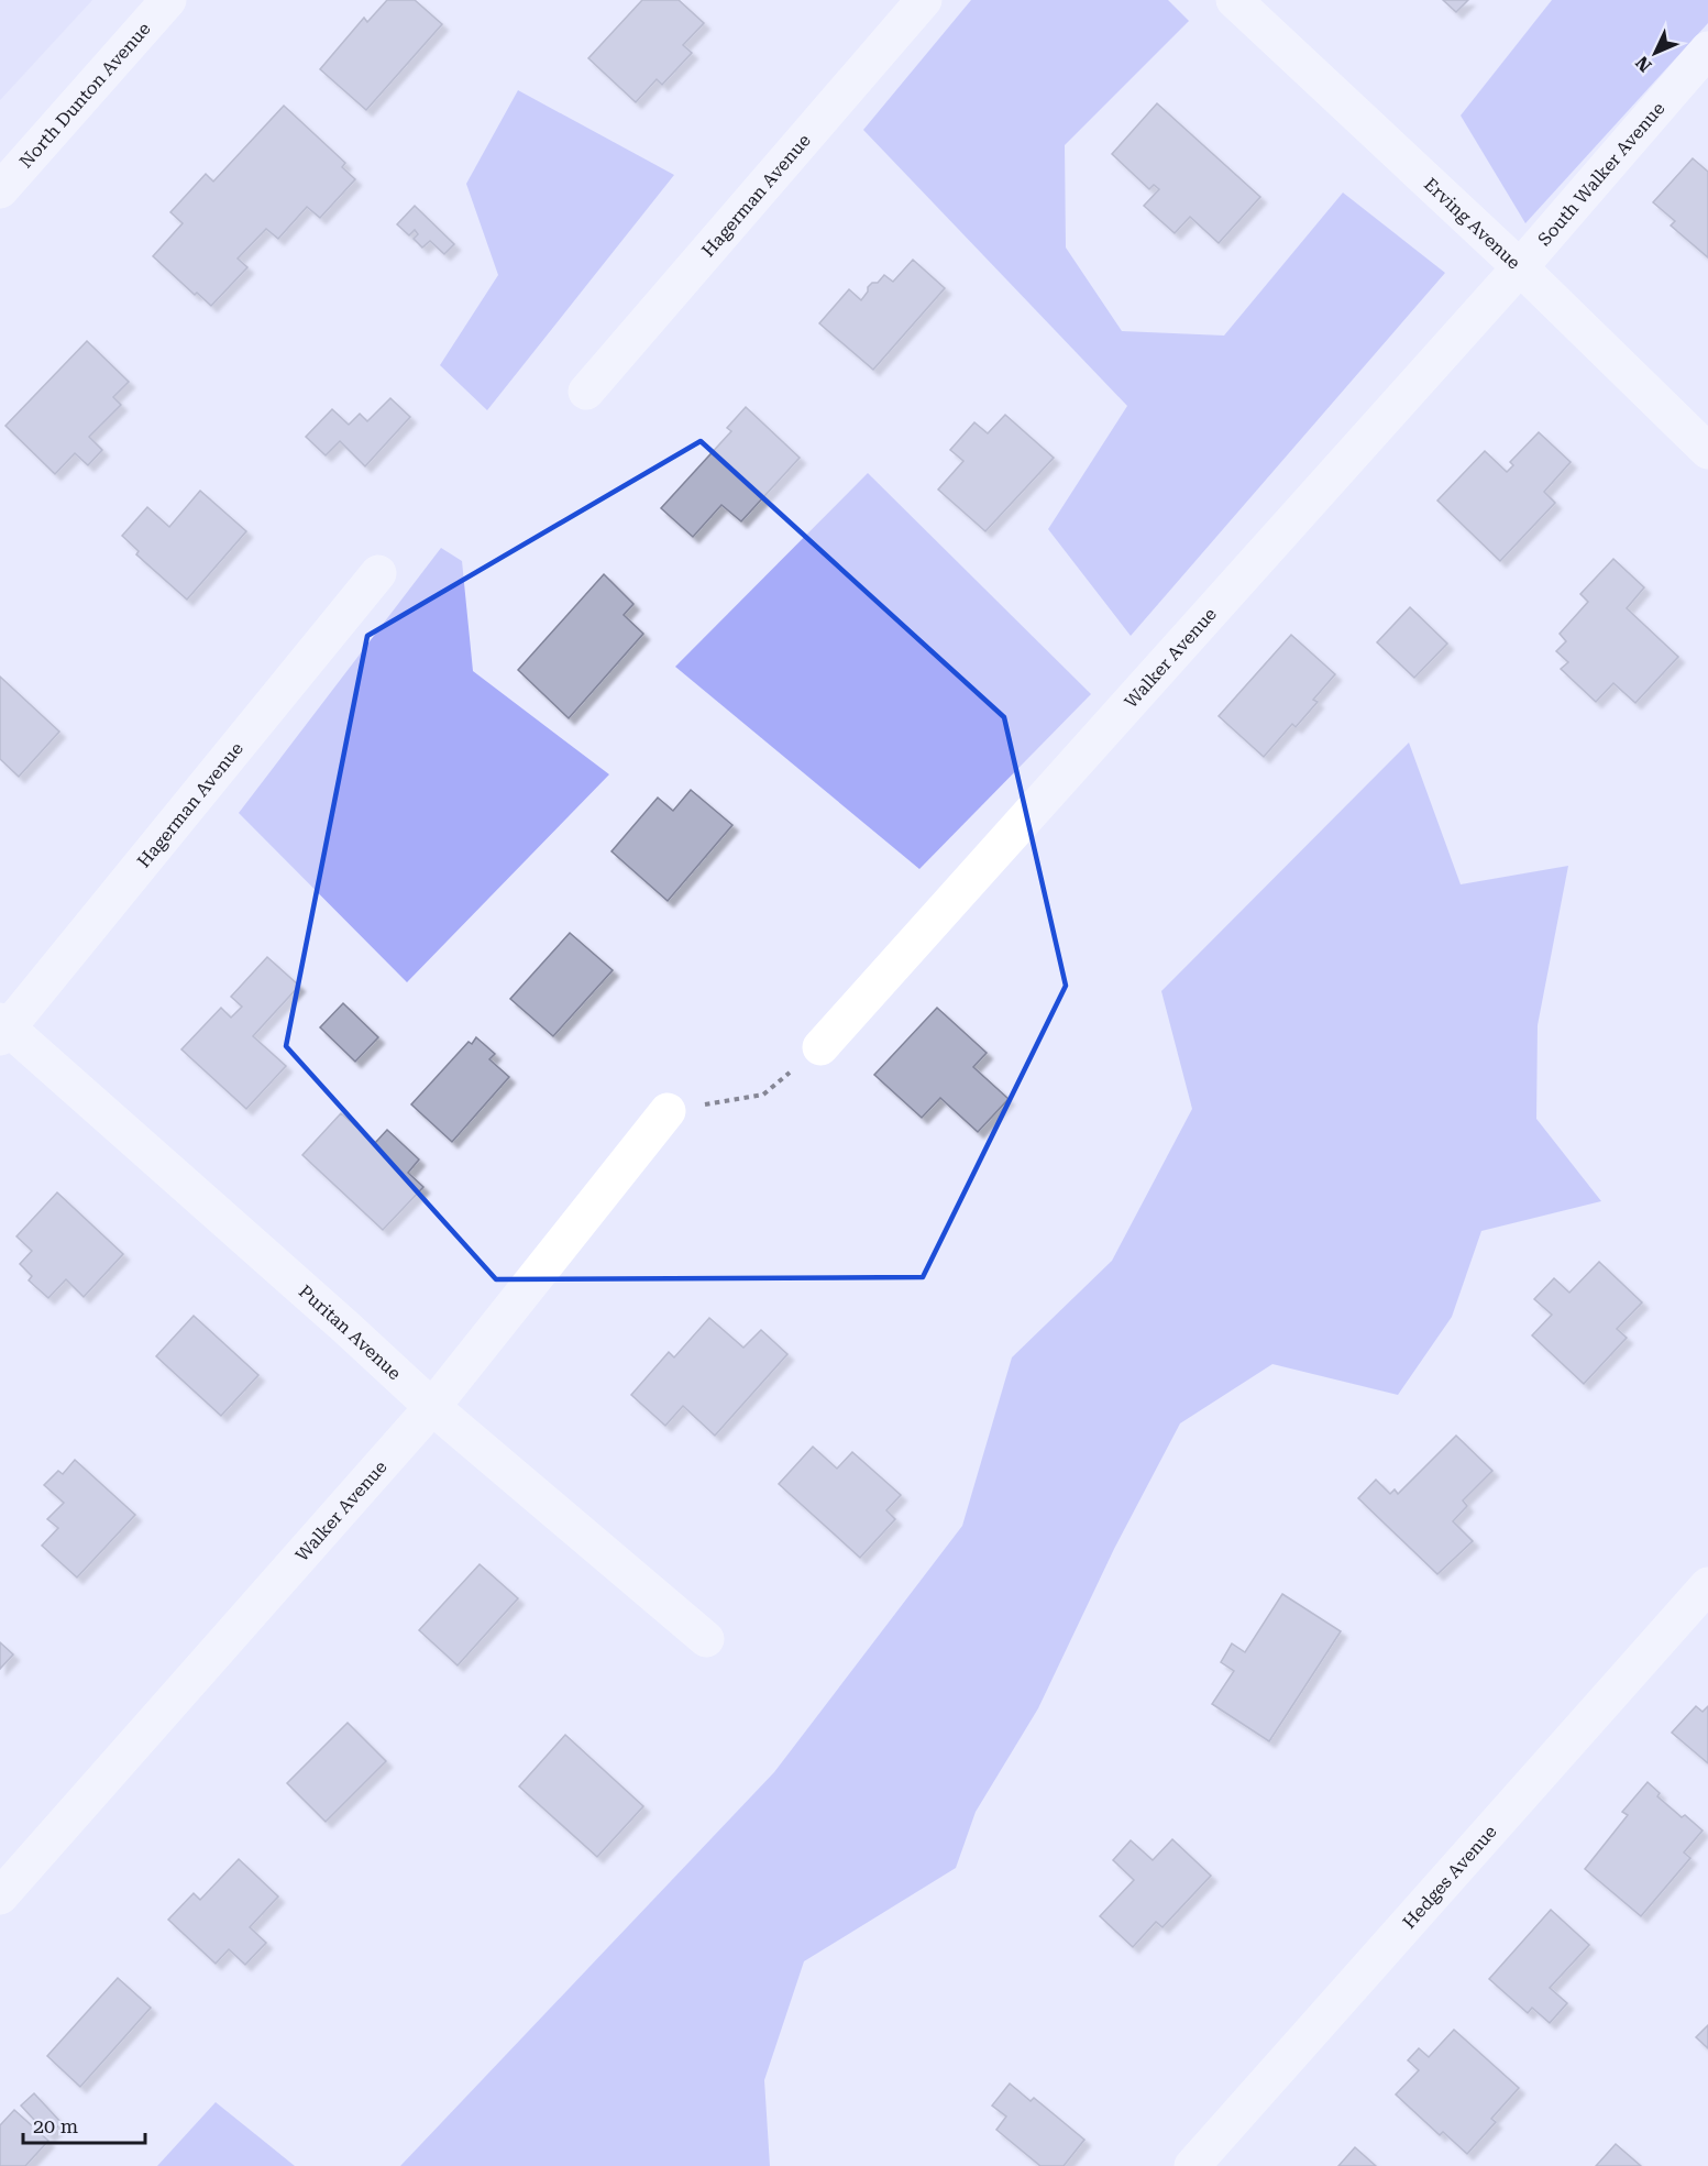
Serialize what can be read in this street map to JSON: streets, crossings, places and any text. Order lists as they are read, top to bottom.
{
  "streets": {
    "street": [
      "North Dunton Avenue",
      "South Walker Avenue",
      "Hagerman Avenue",
      "Erving Avenue",
      "Walker Avenue",
      "Puritan Avenue",
      "Hedges Avenue"
    ]
  },
  "crossings": [
    ["South Walker Avenue", "Erving Avenue"],
    ["South Walker Avenue", "Walker Avenue"],
    ["Hagerman Avenue", "Puritan Avenue"],
    ["Erving Avenue", "Walker Avenue"],
    ["Walker Avenue", "Puritan Avenue"]
  ],
  "scale_bar": "20 m",
  "north": "bottom left"
}
